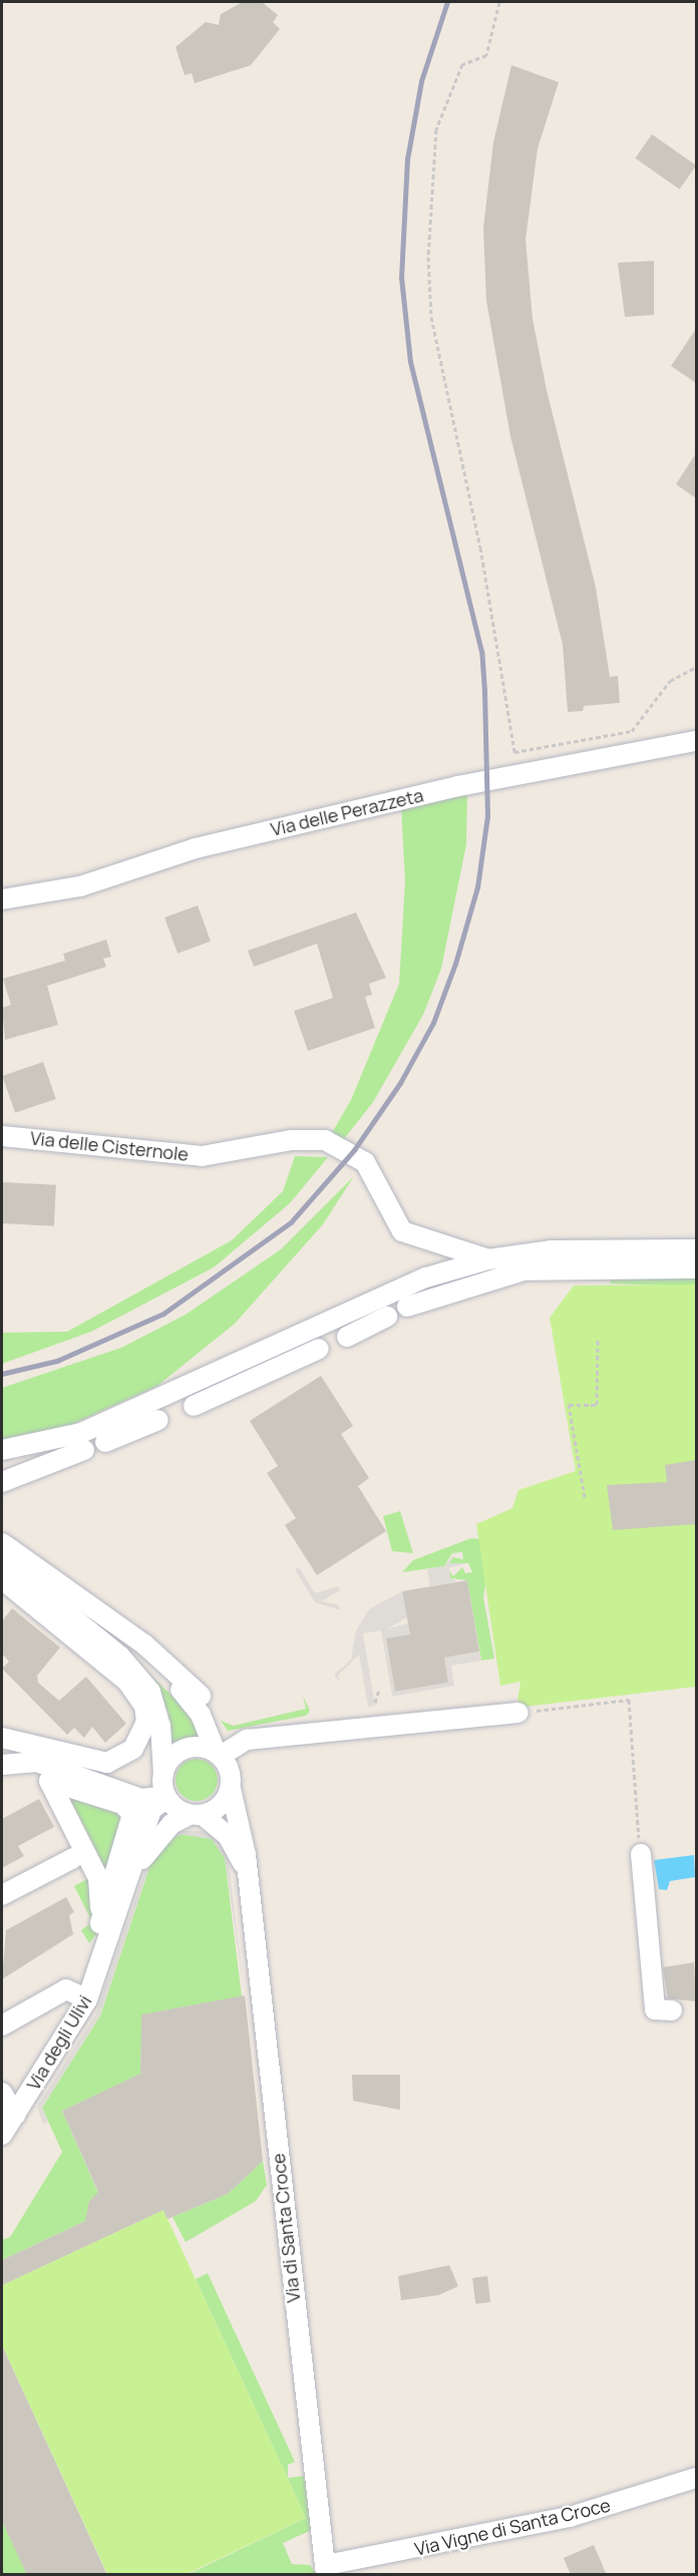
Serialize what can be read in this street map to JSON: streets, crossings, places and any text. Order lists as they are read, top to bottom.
{
  "streets": {
    "street": [
      "Via delle Perazzeta",
      "Via delle Cisternole",
      "Via degli Ulivi",
      "Via di Santa Croce",
      "Via Vigne di Santa Croce"
    ]
  },
  "crossings": [
    ["Via di Santa Croce", "Via Vigne di Santa Croce"]
  ]
}
